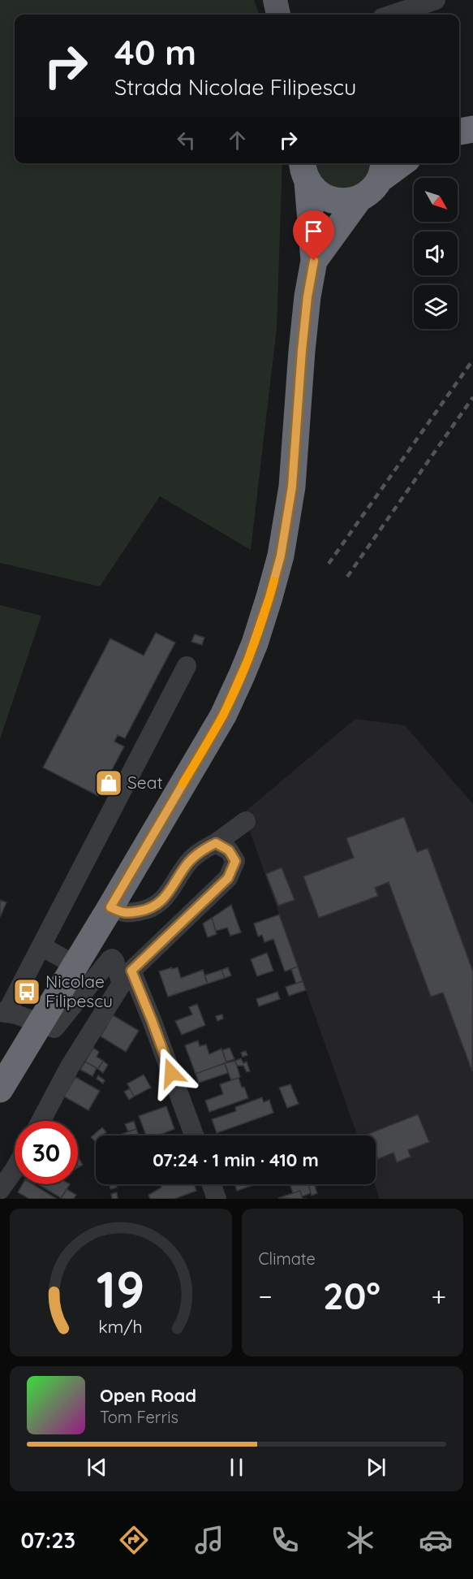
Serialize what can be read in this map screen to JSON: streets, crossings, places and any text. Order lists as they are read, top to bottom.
{
  "places": {
    "shop": ["Seat"],
    "bus stop": ["Nicolae Filipescu"]
  },
  "north": "bottom right",
  "page": {
    "turn": ["40 m", "Strada Nicolae Filipescu"],
    "limit": "30",
    "trip": "07:24 · 1 min · 410 m",
    "tile": "Climate",
    "heat": ["−", "20°", "+"],
    "song": ["Open Road", "Tom Ferris"],
    "tabs": "07:23",
    "gauge": ["19", "km/h"]
  }
}
